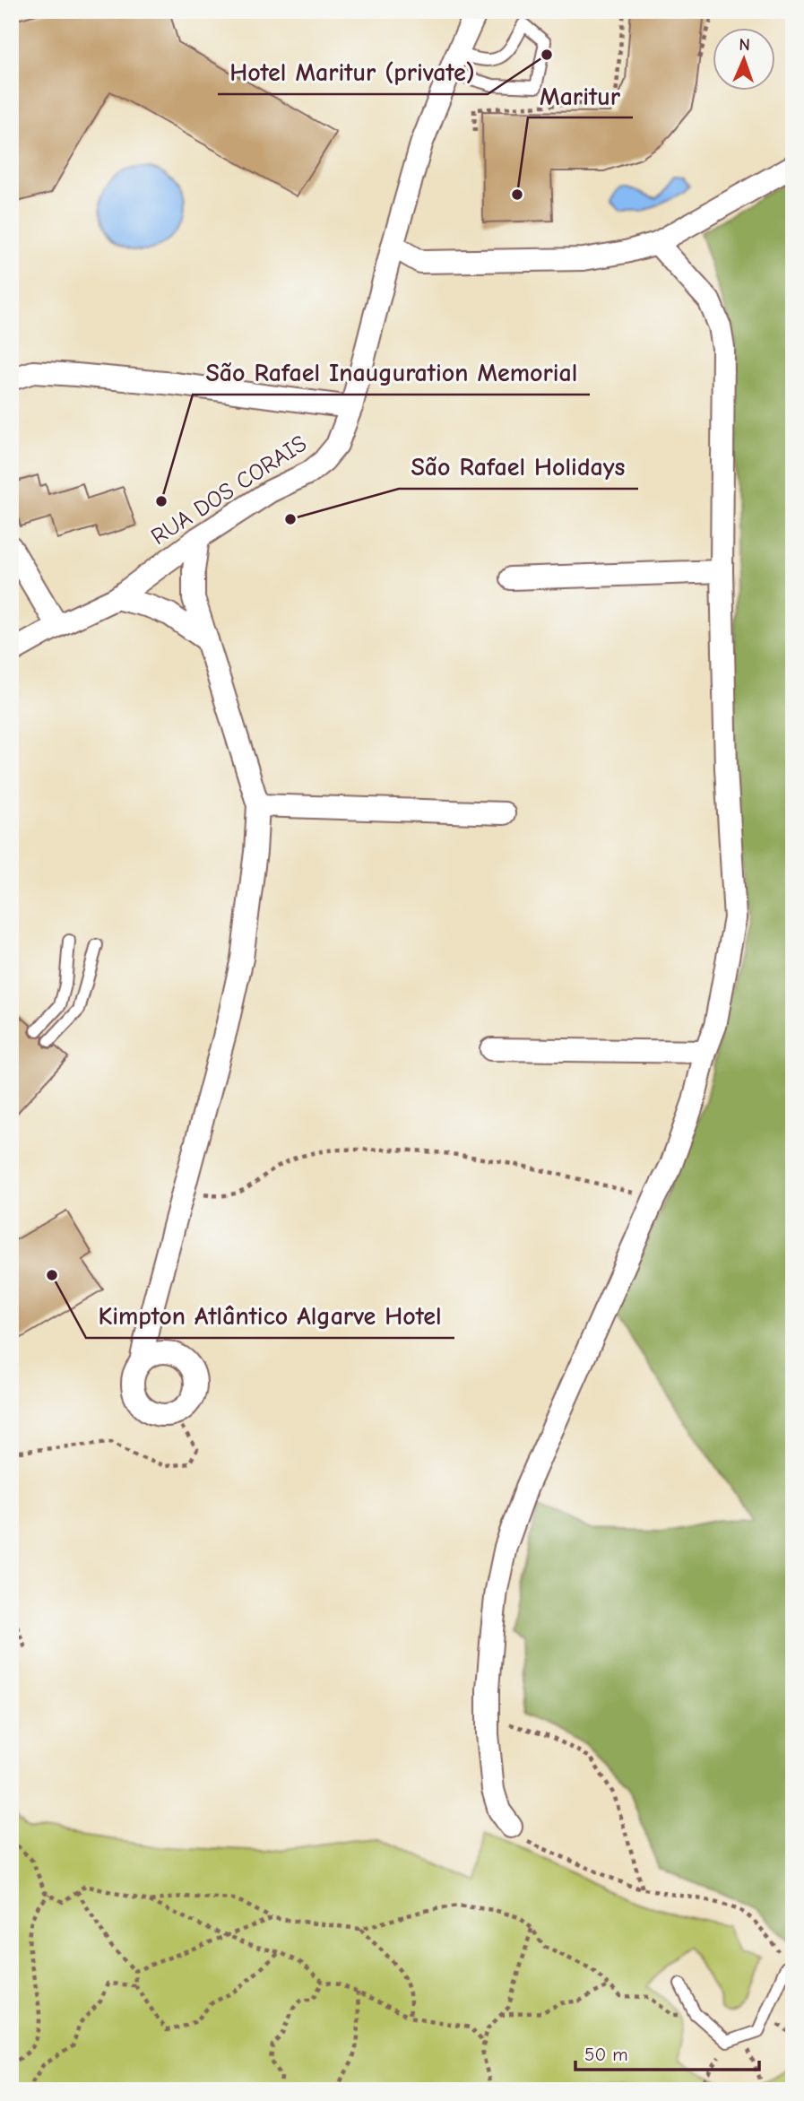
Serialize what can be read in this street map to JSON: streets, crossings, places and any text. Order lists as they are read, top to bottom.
{
  "streets": {
    "street": ["RUA DOS CORAIS"]
  },
  "places": [
    "Hotel Maritur (private)",
    "Maritur",
    "São Rafael Inauguration Memorial",
    "São Rafael Holidays",
    "Kimpton Atlântico Algarve Hotel"
  ],
  "scale_bar": "50 m",
  "north": "top"
}
